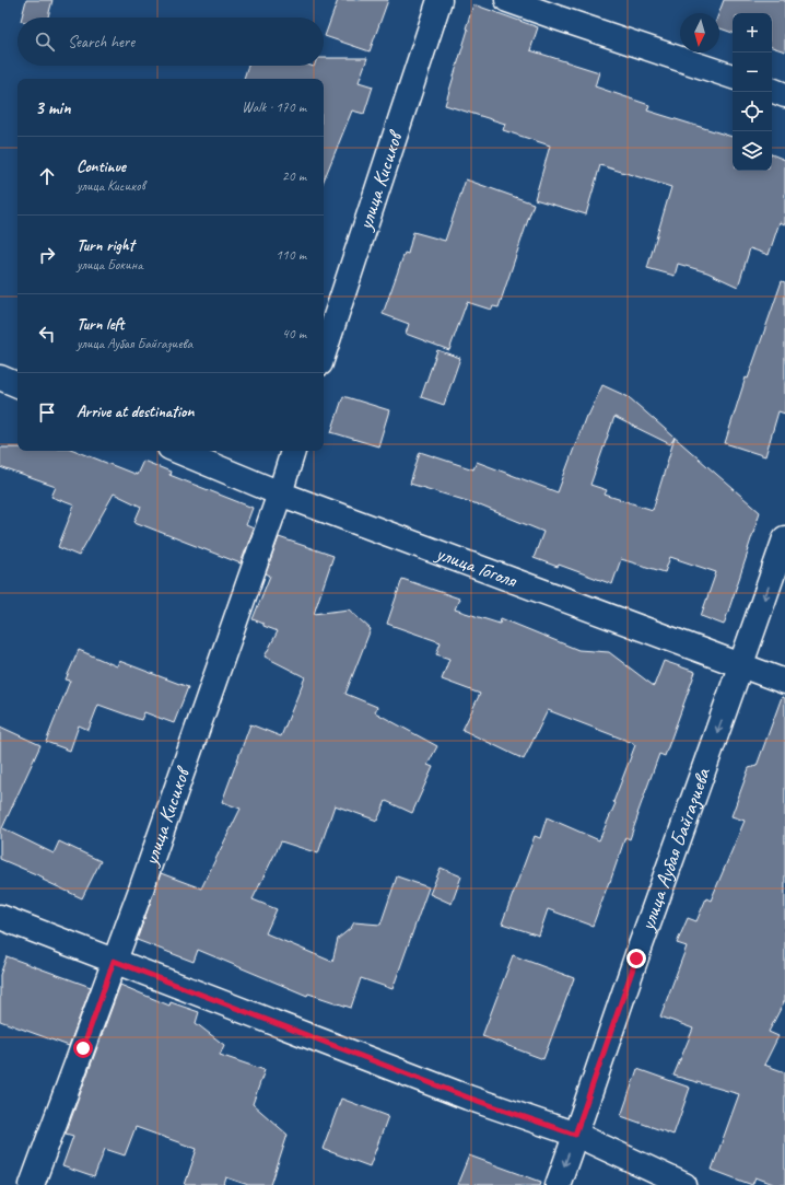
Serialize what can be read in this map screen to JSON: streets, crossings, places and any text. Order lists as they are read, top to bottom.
{
  "streets": {
    "street": ["улица Кисиков", "улица Гоголя", "улица Аубая Байгазиева"]
  },
  "crossings": [
    ["улица Кисиков", "улица Гоголя"],
    ["улица Гоголя", "улица Аубая Байгазиева"]
  ],
  "one_way": ["улица Аубая Байгазиева"],
  "north": "bottom",
  "page": {
    "map_buttons": ["+", "−"],
    "search": "Search here",
    "heading": ["3 min", "Walk · 170 m"],
    "list": [
      ["Continue", "улица Кисиков", "20 m"],
      ["Turn right", "улица Бокина", "110 m"],
      ["Turn left", "улица Аубая Байгазиева", "40 m"],
      "Arrive at destination"
    ]
  }
}
